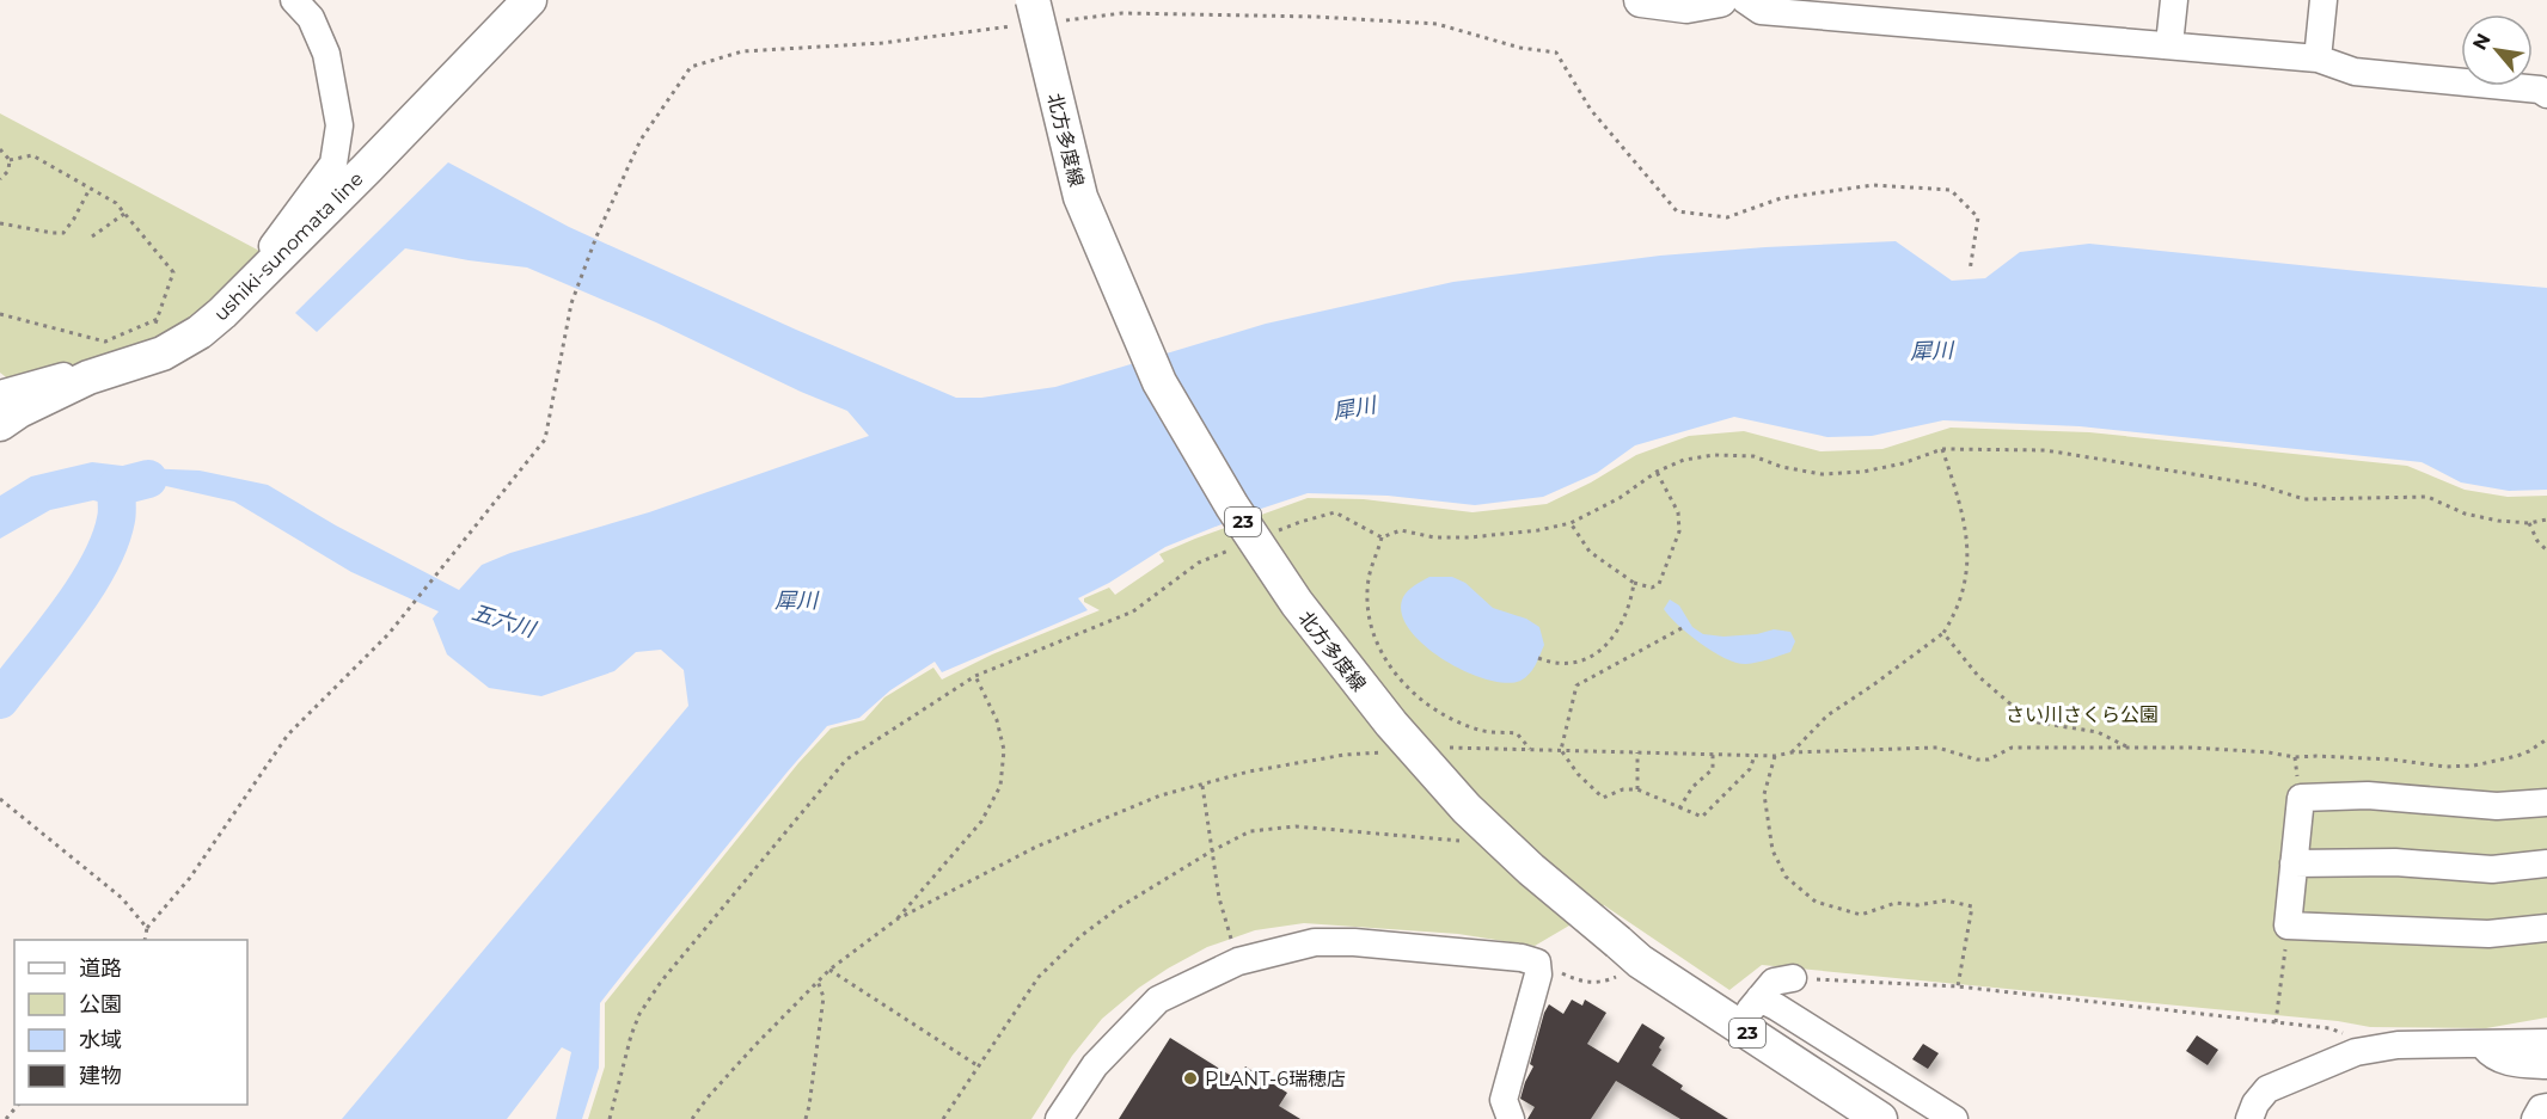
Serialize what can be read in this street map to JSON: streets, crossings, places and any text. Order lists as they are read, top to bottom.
{
  "streets": {
    "main road": ["北方多度線", "ushiki-sunomata line", "23"]
  },
  "water": ["犀川", "五六川"],
  "parks": ["さい川さくら公園"],
  "places": ["PLANT-6瑞穂店"],
  "legend": [
    "道路",
    "公園",
    "水域",
    "建物"
  ],
  "north": "top left"
}
